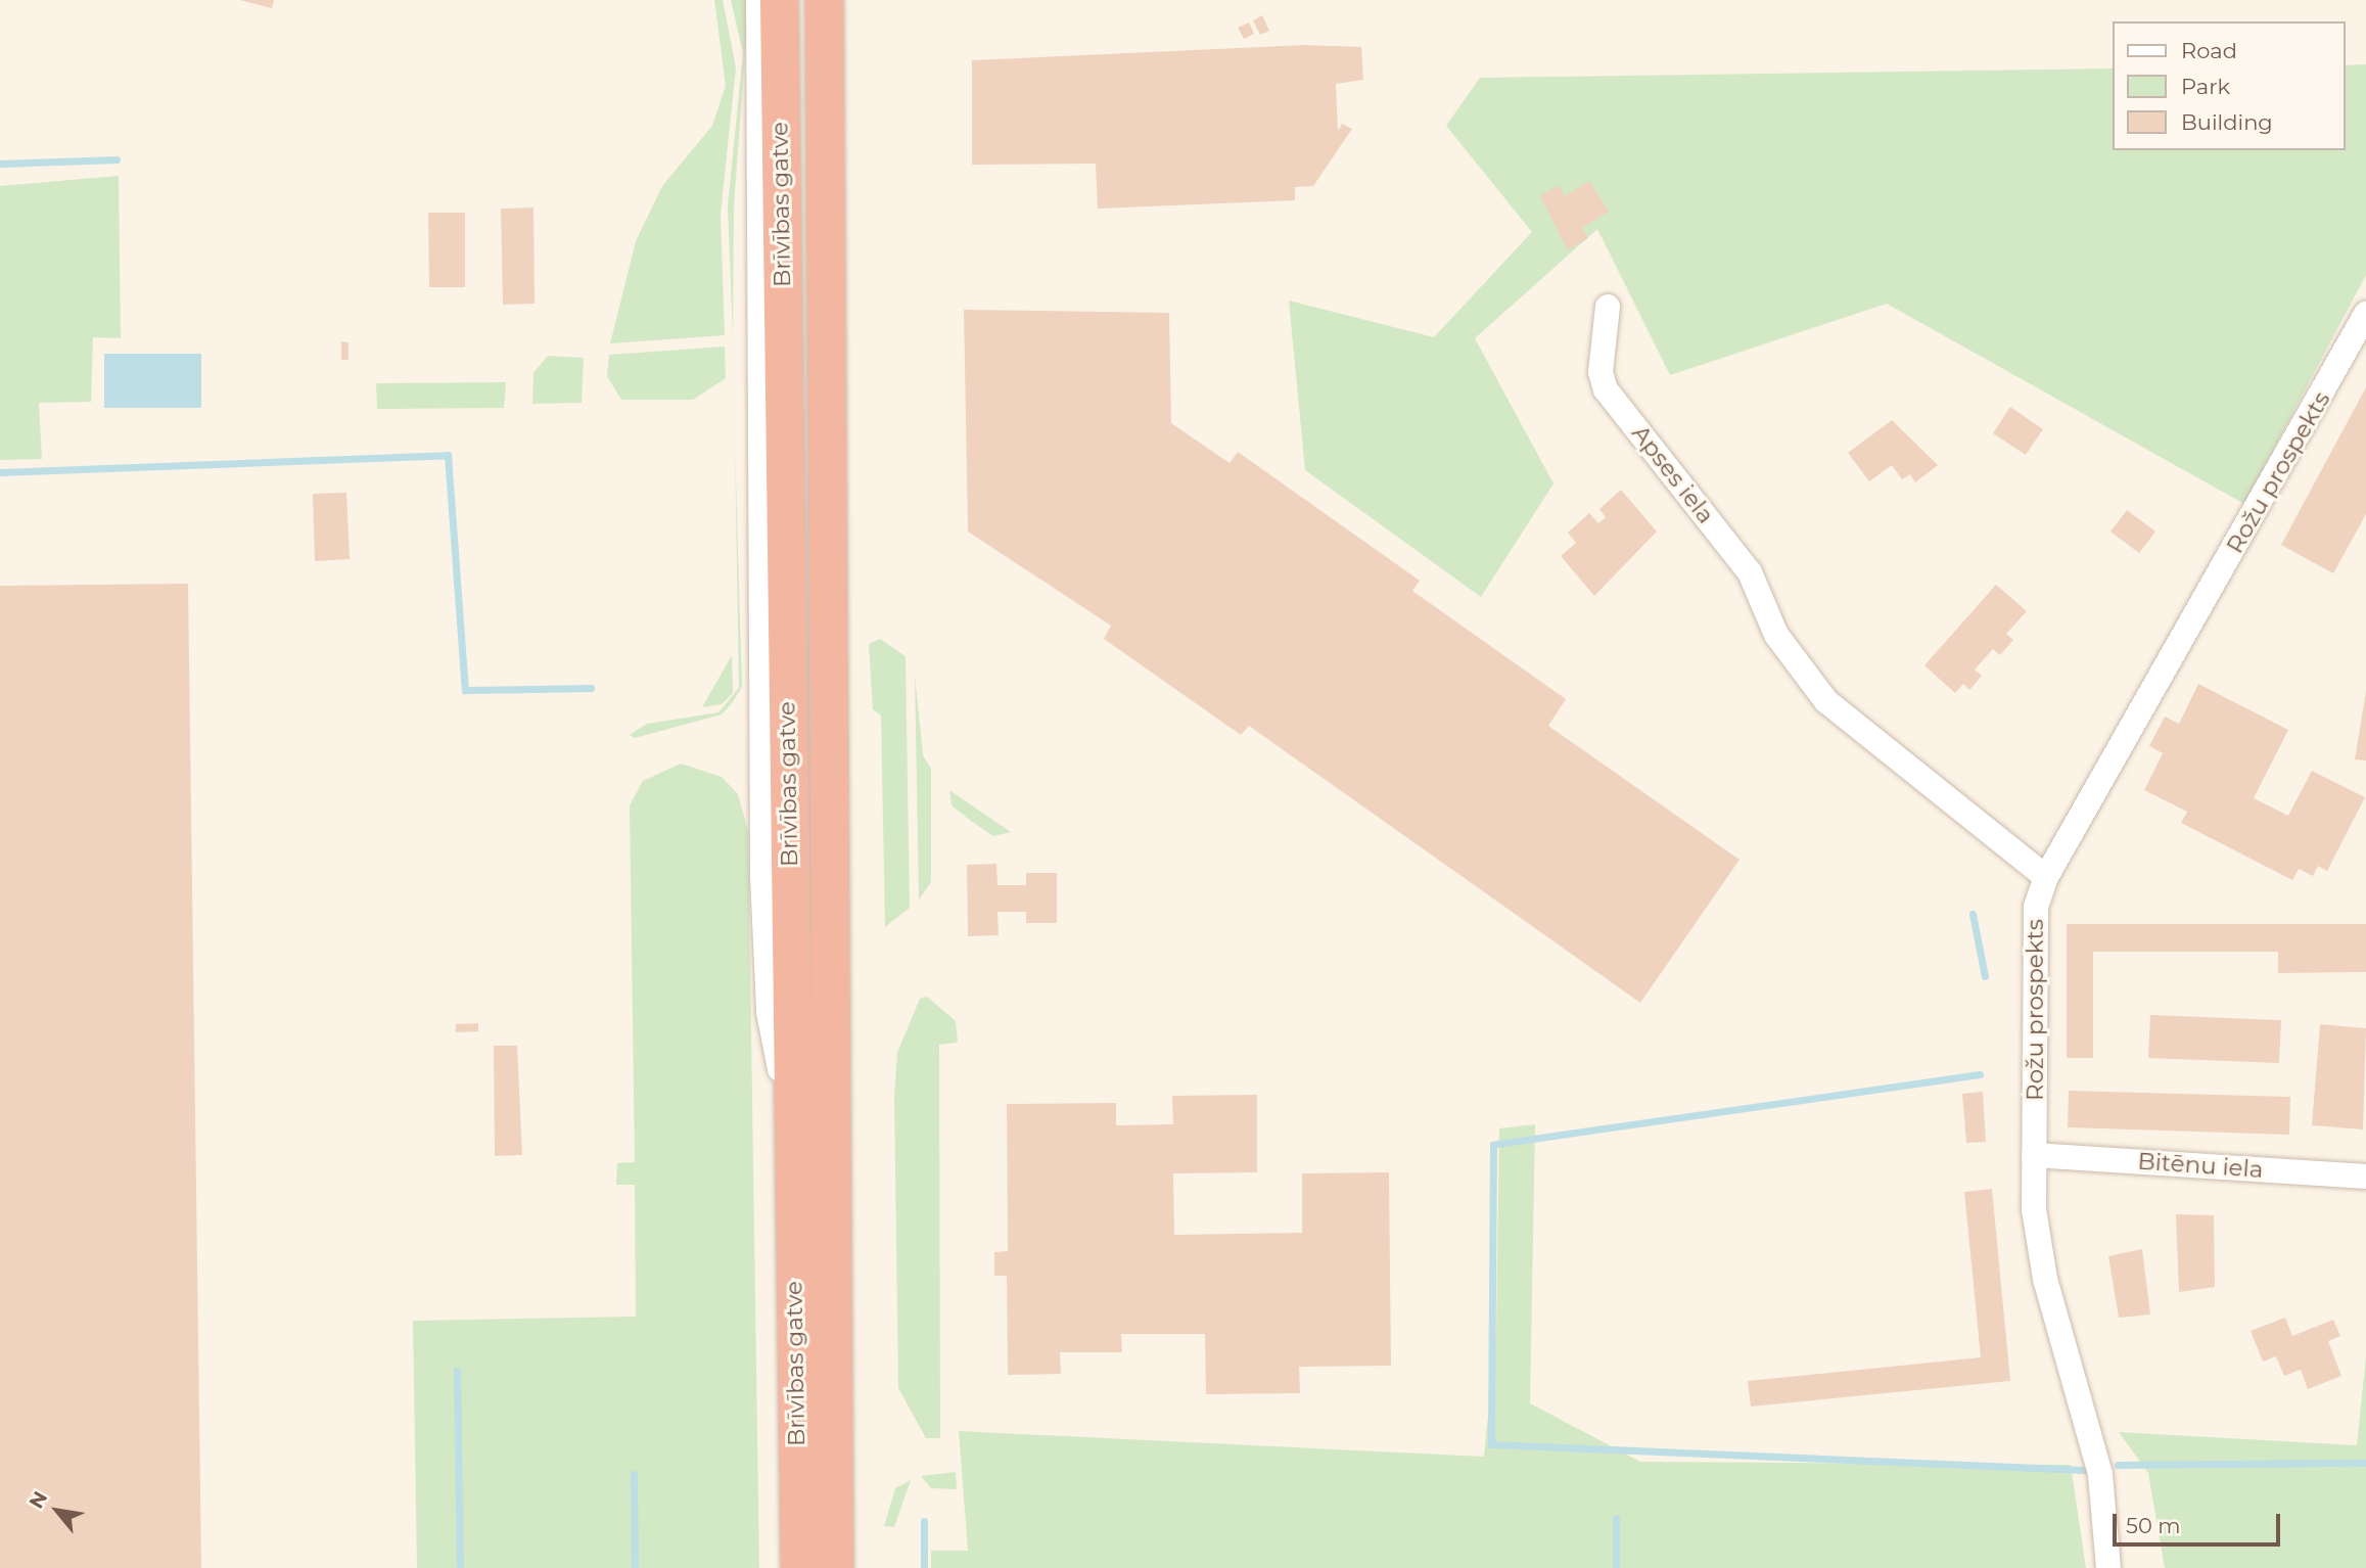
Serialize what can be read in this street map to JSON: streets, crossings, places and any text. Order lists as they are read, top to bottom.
{
  "streets": {
    "highway": ["Brīvības gatve"],
    "street": ["Rožu prospekts", "Apses iela", "Bitēnu iela"]
  },
  "crossings": [
    ["Rožu prospekts", "Apses iela"],
    ["Rožu prospekts", "Bitēnu iela"]
  ],
  "legend": ["Road", "Park", "Building"],
  "scale_bar": "50 m",
  "north": "top left"
}
